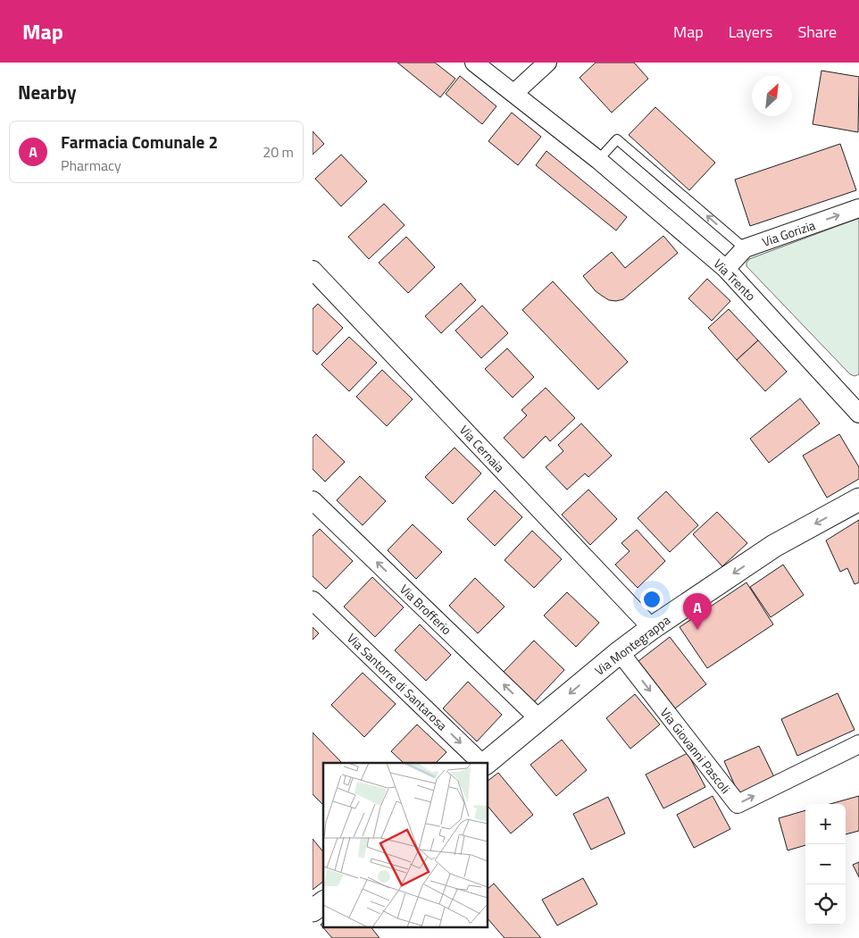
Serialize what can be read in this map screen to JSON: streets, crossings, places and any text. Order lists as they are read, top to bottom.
{
  "streets": {
    "street": [
      "Via Gorizia",
      "Via Trento",
      "Via Cernaia",
      "Via Brofferio",
      "Via Montegrappa",
      "Via Santorre di Santarosa",
      "Via Giovanni Pascoli"
    ]
  },
  "crossings": [
    ["Via Gorizia", "Via Trento"],
    ["Via Cernaia", "Via Montegrappa"],
    ["Via Brofferio", "Via Montegrappa"],
    ["Via Montegrappa", "Via Giovanni Pascoli"]
  ],
  "one_way": [
    "Via Gorizia",
    "Via Brofferio",
    "Via Montegrappa",
    "Via Santorre di Santarosa"
  ],
  "north": "top right",
  "page": {
    "header": "Map",
    "nav": ["Map", "Layers", "Share"],
    "heading": "Nearby",
    "list": [
      {
        "mark": "A",
        "name": "Farmacia Comunale 2",
        "note": "Pharmacy",
        "value": "20 m"
      }
    ],
    "pins": "A",
    "map_buttons": ["+", "−"]
  }
}
